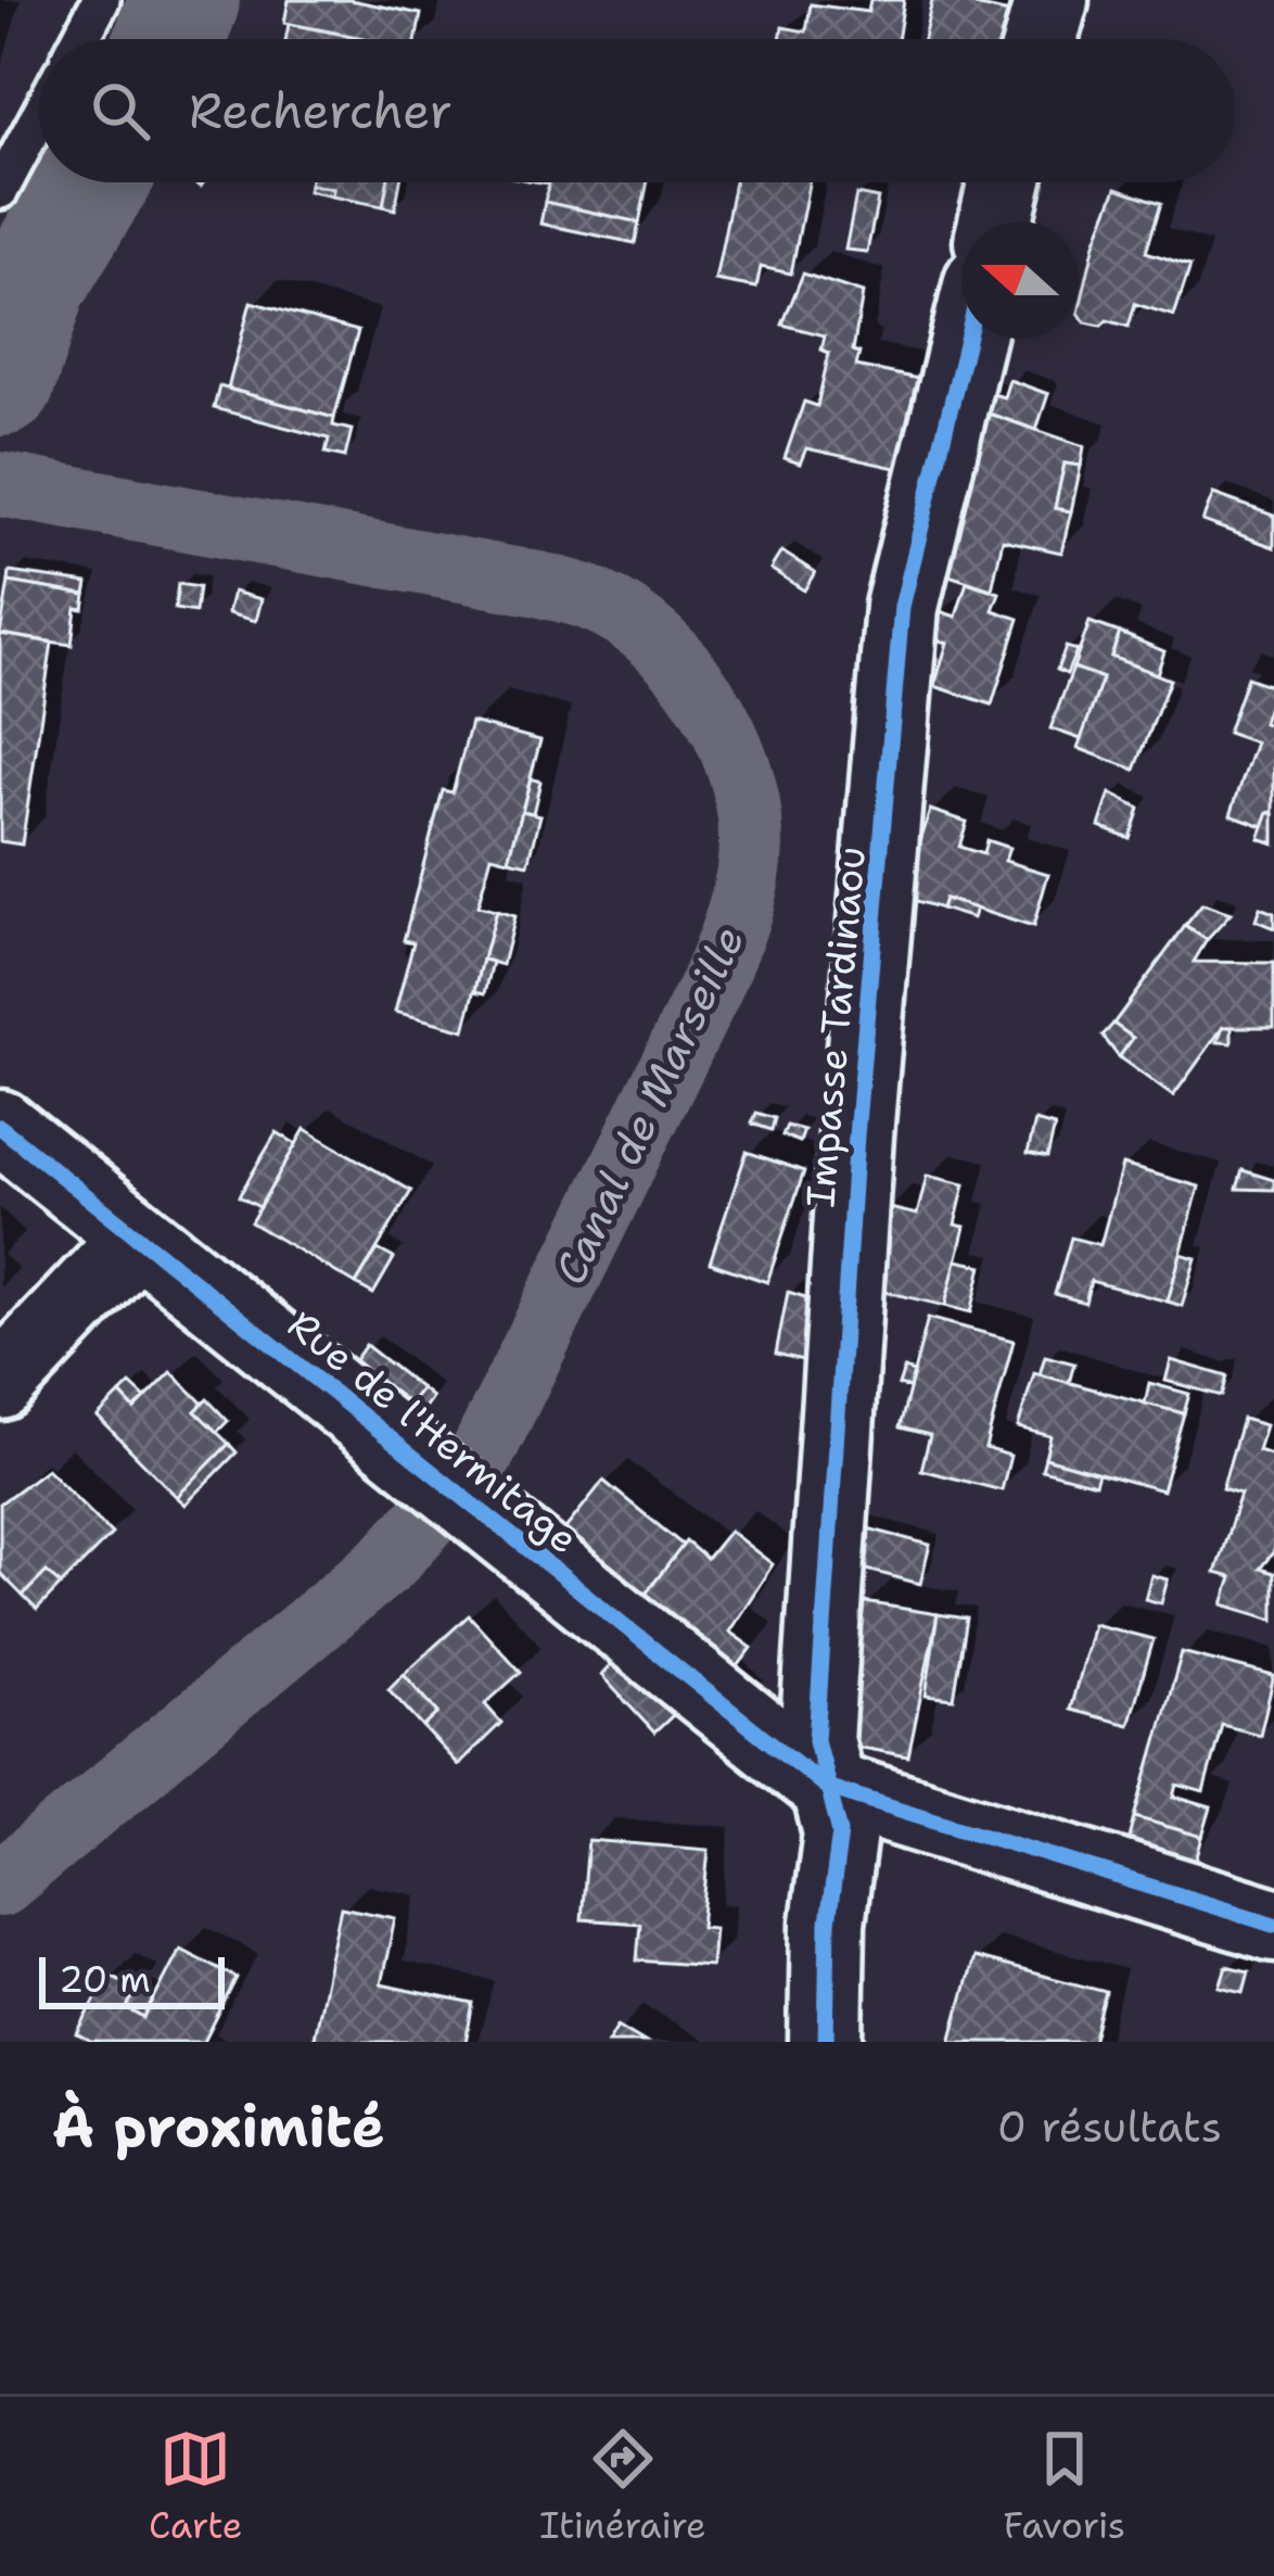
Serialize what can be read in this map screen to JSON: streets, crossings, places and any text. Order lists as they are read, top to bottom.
{
  "streets": {
    "street": ["Impasse Tardinaou", "Rue de l'Hermitage"]
  },
  "crossings": [
    ["Impasse Tardinaou", "Rue de l'Hermitage"]
  ],
  "water": ["Canal de Marseille"],
  "scale_bar": "20 m",
  "north": "left",
  "page": {
    "search": "Rechercher",
    "scale": "20 m",
    "heading": ["À proximité", "0 résultats"],
    "nav": ["Carte", "Itinéraire", "Favoris"]
  }
}
